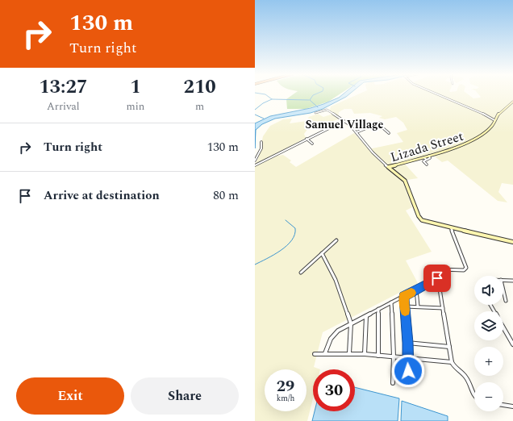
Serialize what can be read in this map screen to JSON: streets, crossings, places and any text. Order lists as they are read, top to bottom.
{
  "streets": {
    "street": ["Lizada Street"]
  },
  "districts": ["Samuel Village"],
  "page": {
    "turn": ["130 m", "Turn right"],
    "eta": [
      "13:27",
      "Arrival",
      "1",
      "min",
      "210",
      "m"
    ],
    "list": [
      {
        "name": "Turn right",
        "value": "130 m"
      },
      {
        "name": "Arrive at destination",
        "value": "80 m"
      }
    ],
    "map_buttons": ["+", "−"],
    "speed": "29 km/h",
    "limit": "30",
    "buttons": ["Exit", "Share"]
  }
}
